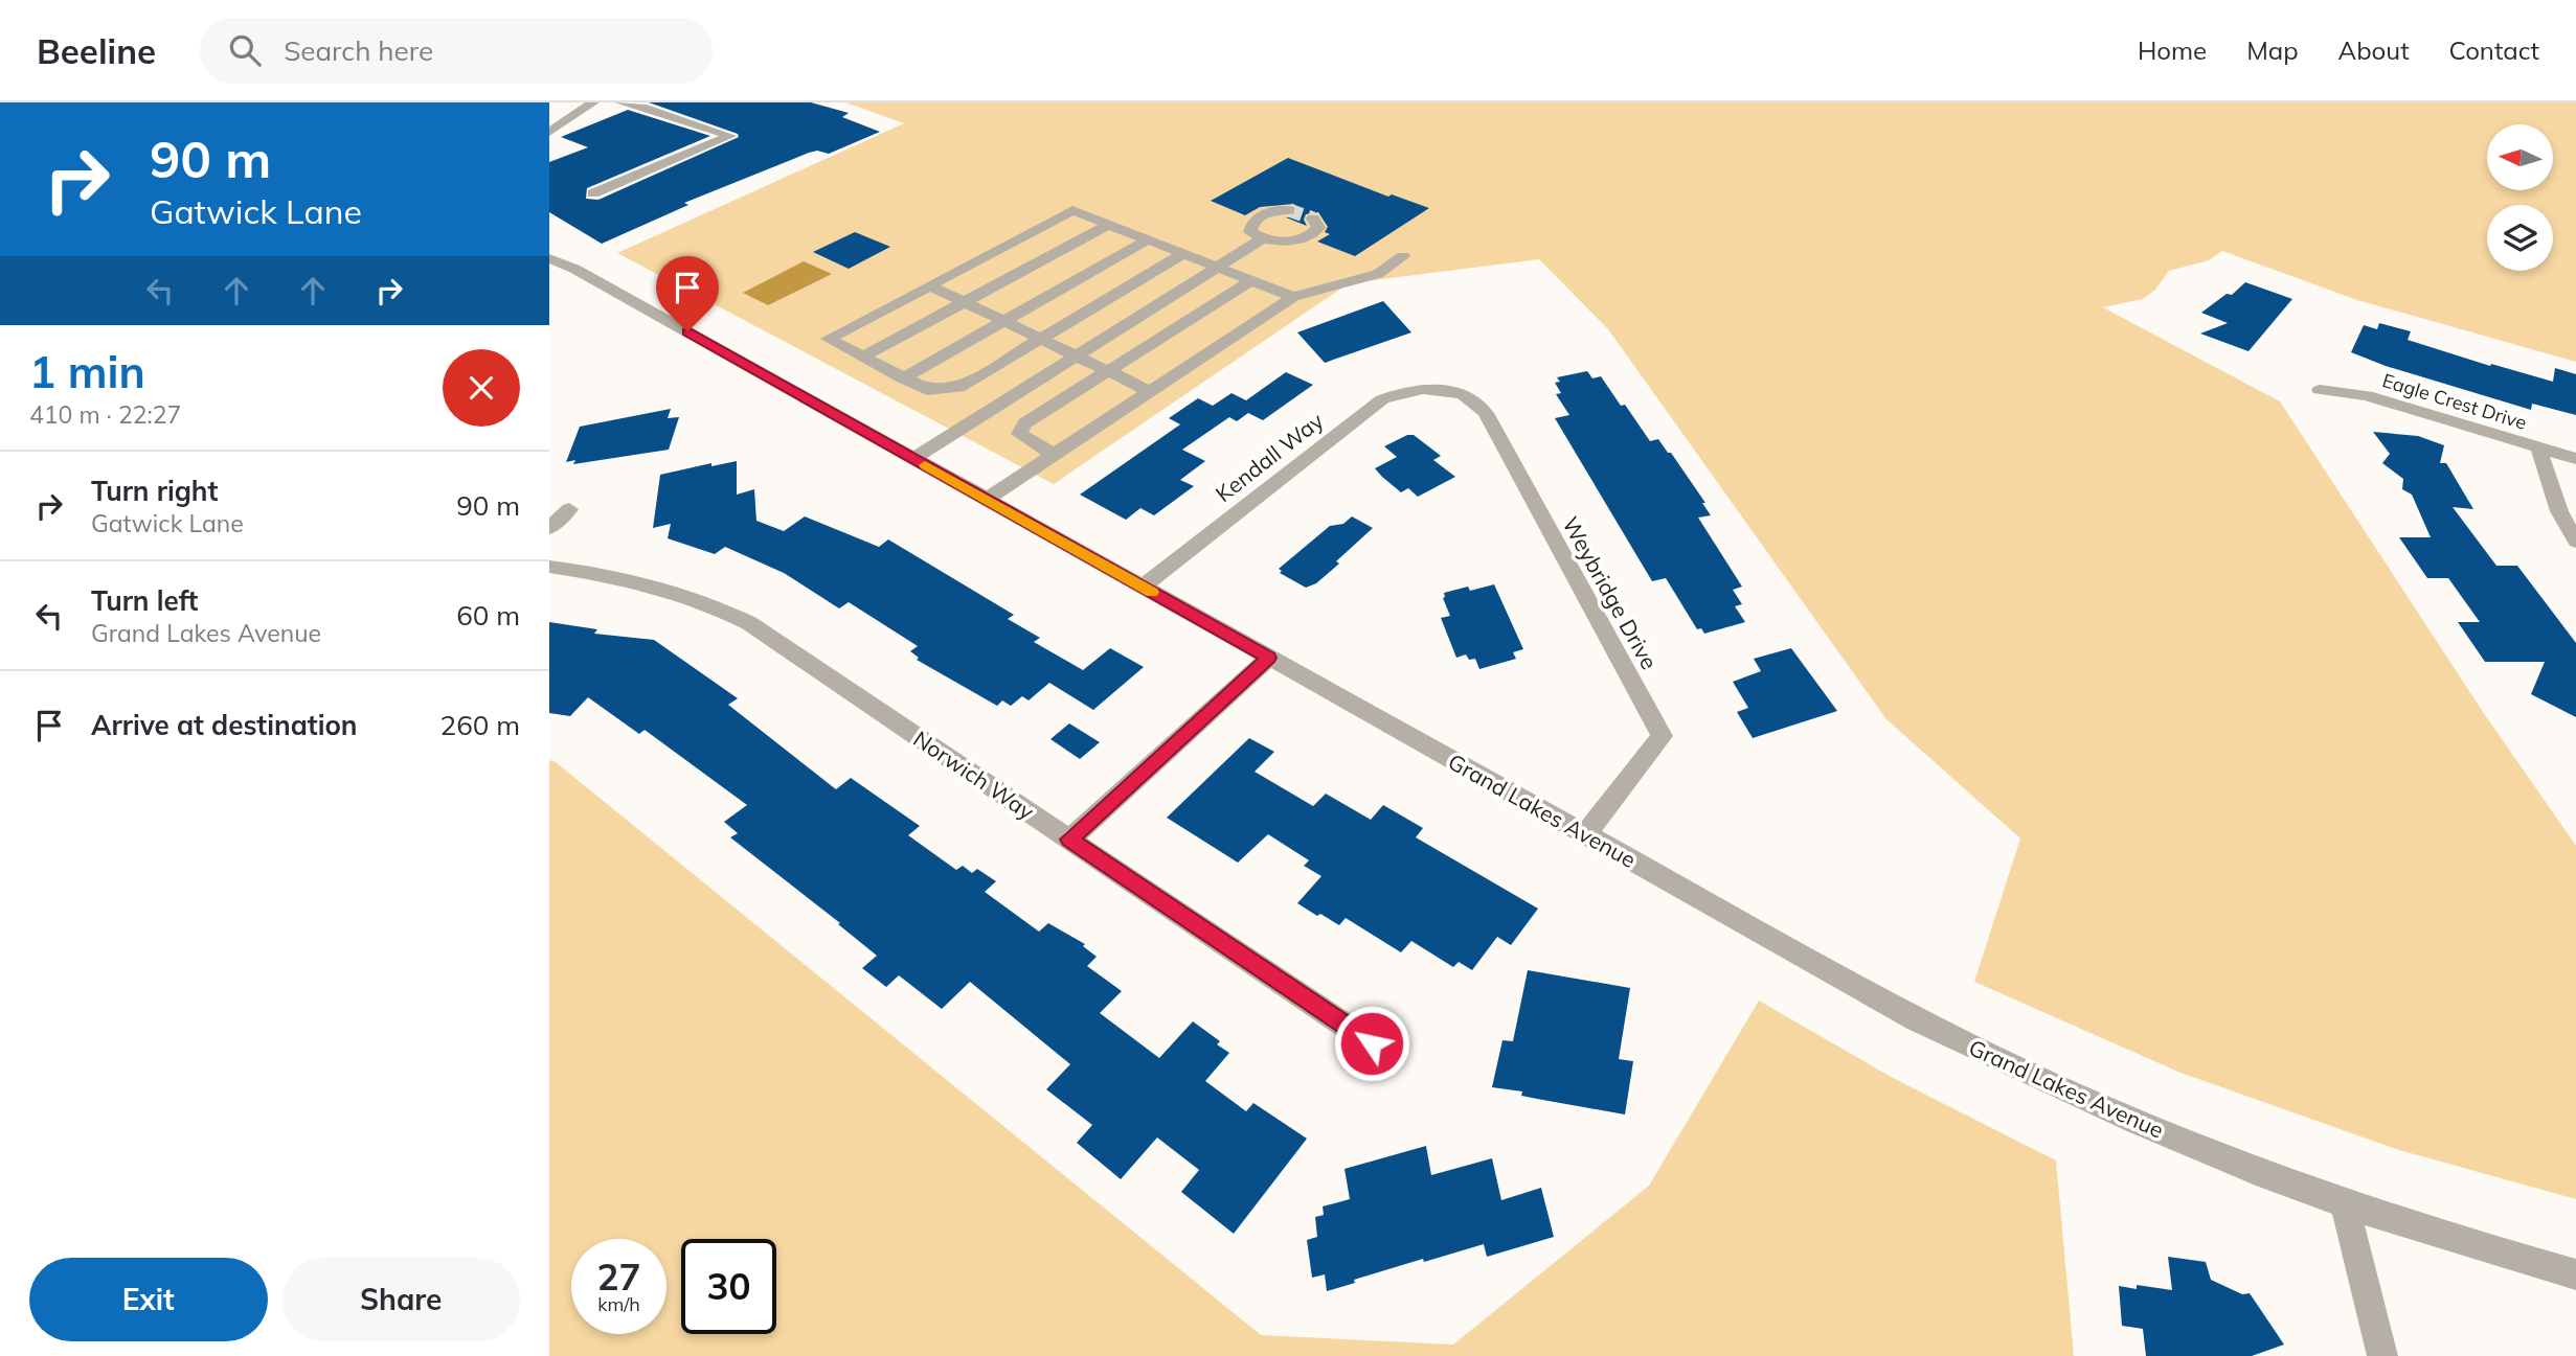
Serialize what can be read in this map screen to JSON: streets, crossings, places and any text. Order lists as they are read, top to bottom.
{
  "streets": {
    "street": [
      "Eagle Crest Drive",
      "Kendall Way",
      "Weybridge Drive",
      "Norwich Way",
      "Grand Lakes Avenue"
    ]
  },
  "crossings": [
    ["Kendall Way", "Weybridge Drive"],
    ["Kendall Way", "Grand Lakes Avenue"],
    ["Weybridge Drive", "Grand Lakes Avenue"]
  ],
  "north": "left",
  "page": {
    "header": "Beeline",
    "search": "Search here",
    "nav": [
      "Home",
      "Map",
      "About",
      "Contact"
    ],
    "turn": ["90 m", "Gatwick Lane"],
    "heading": ["1 min", "410 m · 22:27"],
    "list": [
      {
        "name": "Turn right",
        "note": "Gatwick Lane",
        "value": "90 m"
      },
      {
        "name": "Turn left",
        "note": "Grand Lakes Avenue",
        "value": "60 m"
      },
      {
        "name": "Arrive at destination",
        "value": "260 m"
      }
    ],
    "speed": "27 km/h",
    "limit": "30",
    "buttons": ["Exit", "Share"]
  }
}
